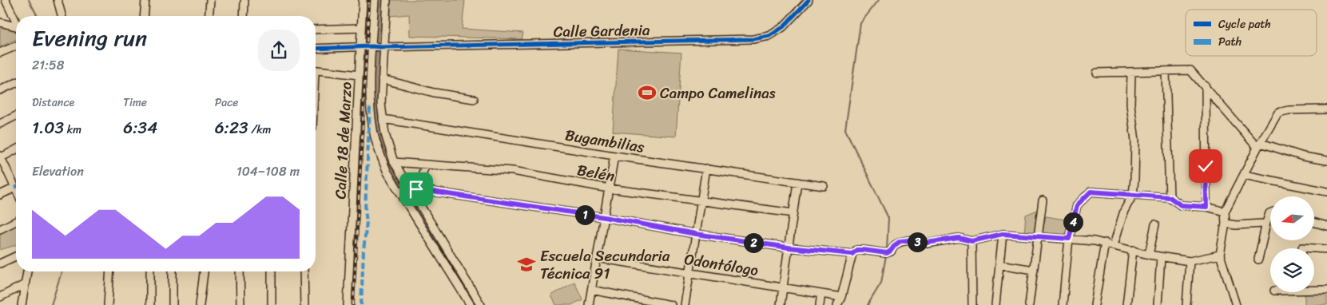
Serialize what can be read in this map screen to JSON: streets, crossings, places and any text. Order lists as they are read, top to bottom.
{
  "streets": {
    "street": [
      "Calle Gardenia",
      "Calle 18 de Marzo",
      "Bugambilias",
      "Belén",
      "Odontólogo"
    ]
  },
  "crossings": [
    ["Calle Gardenia", "Calle 18 de Marzo"]
  ],
  "places": {
    "sports": ["Campo Camelinas"],
    "school or university": ["Escuela Secundaria Técnica 91"]
  },
  "legend": ["Cycle path", "Path"],
  "north": "left",
  "page": {
    "heading": ["Evening run", "21:58"],
    "stats": [
      ["Distance", "1.03 km"],
      ["Time", "6:34"],
      ["Pace", "6:23 /km"]
    ],
    "chart": ["Elevation", "104–108 m"],
    "pins": [
      "1",
      "4",
      "3",
      "2"
    ]
  }
}
